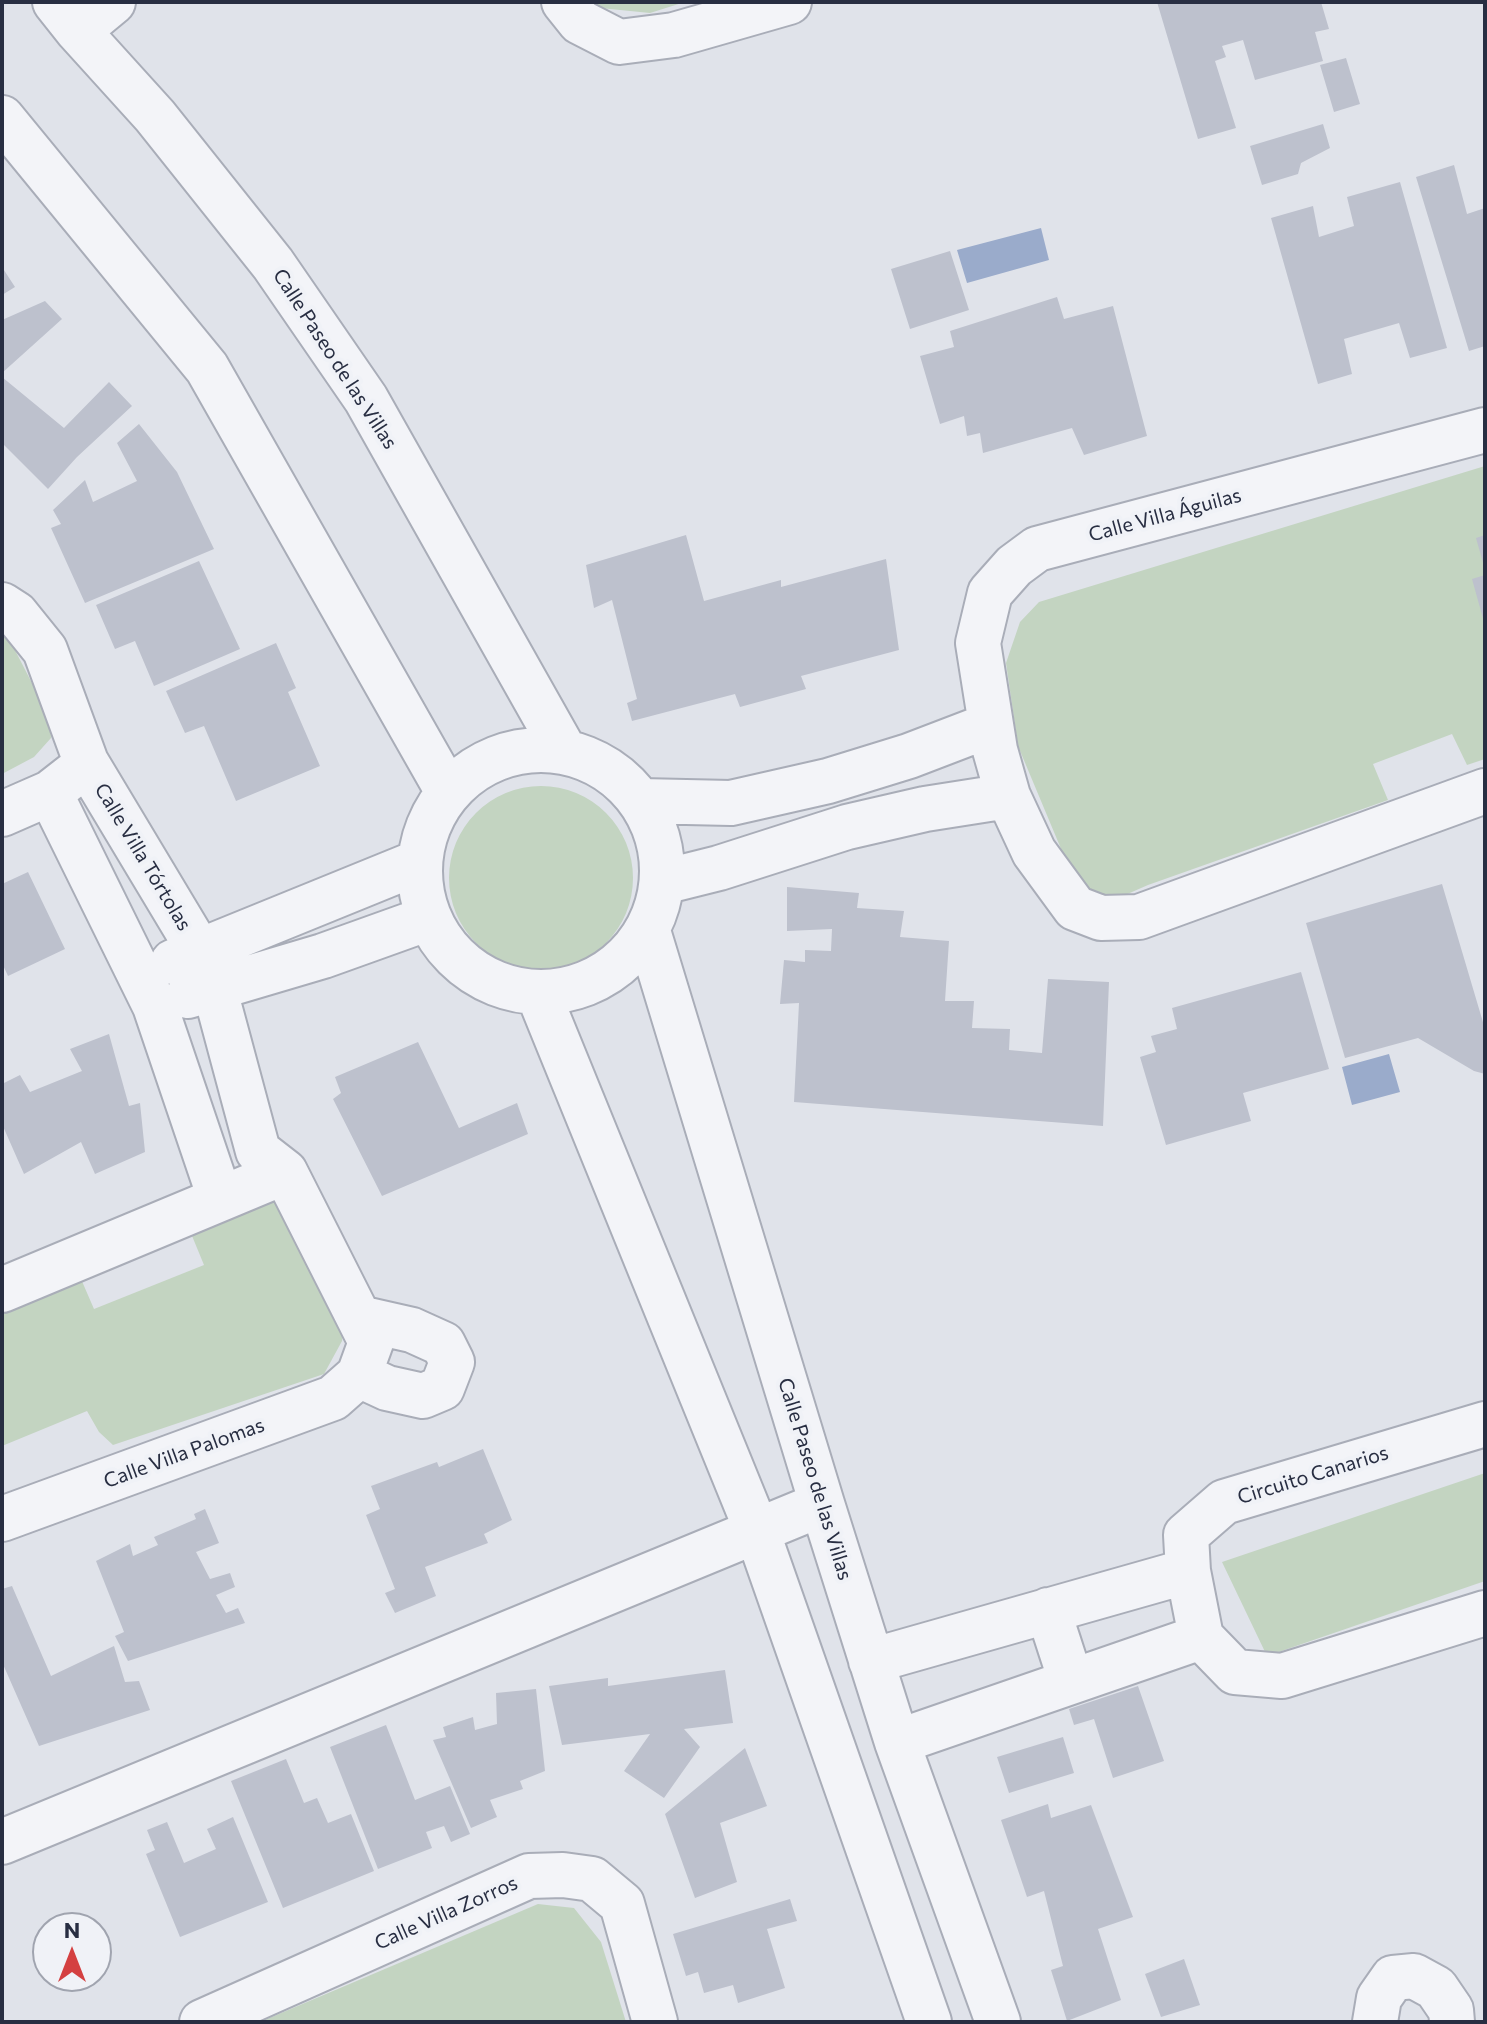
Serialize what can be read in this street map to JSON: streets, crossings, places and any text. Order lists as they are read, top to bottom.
{
  "streets": {
    "street": [
      "Calle Paseo de las Villas",
      "Calle Villa Águilas",
      "Calle Villa Tórtolas",
      "Calle Villa Palomas",
      "Circuito Canarios",
      "Calle Villa Zorros"
    ]
  },
  "north": "top"
}
